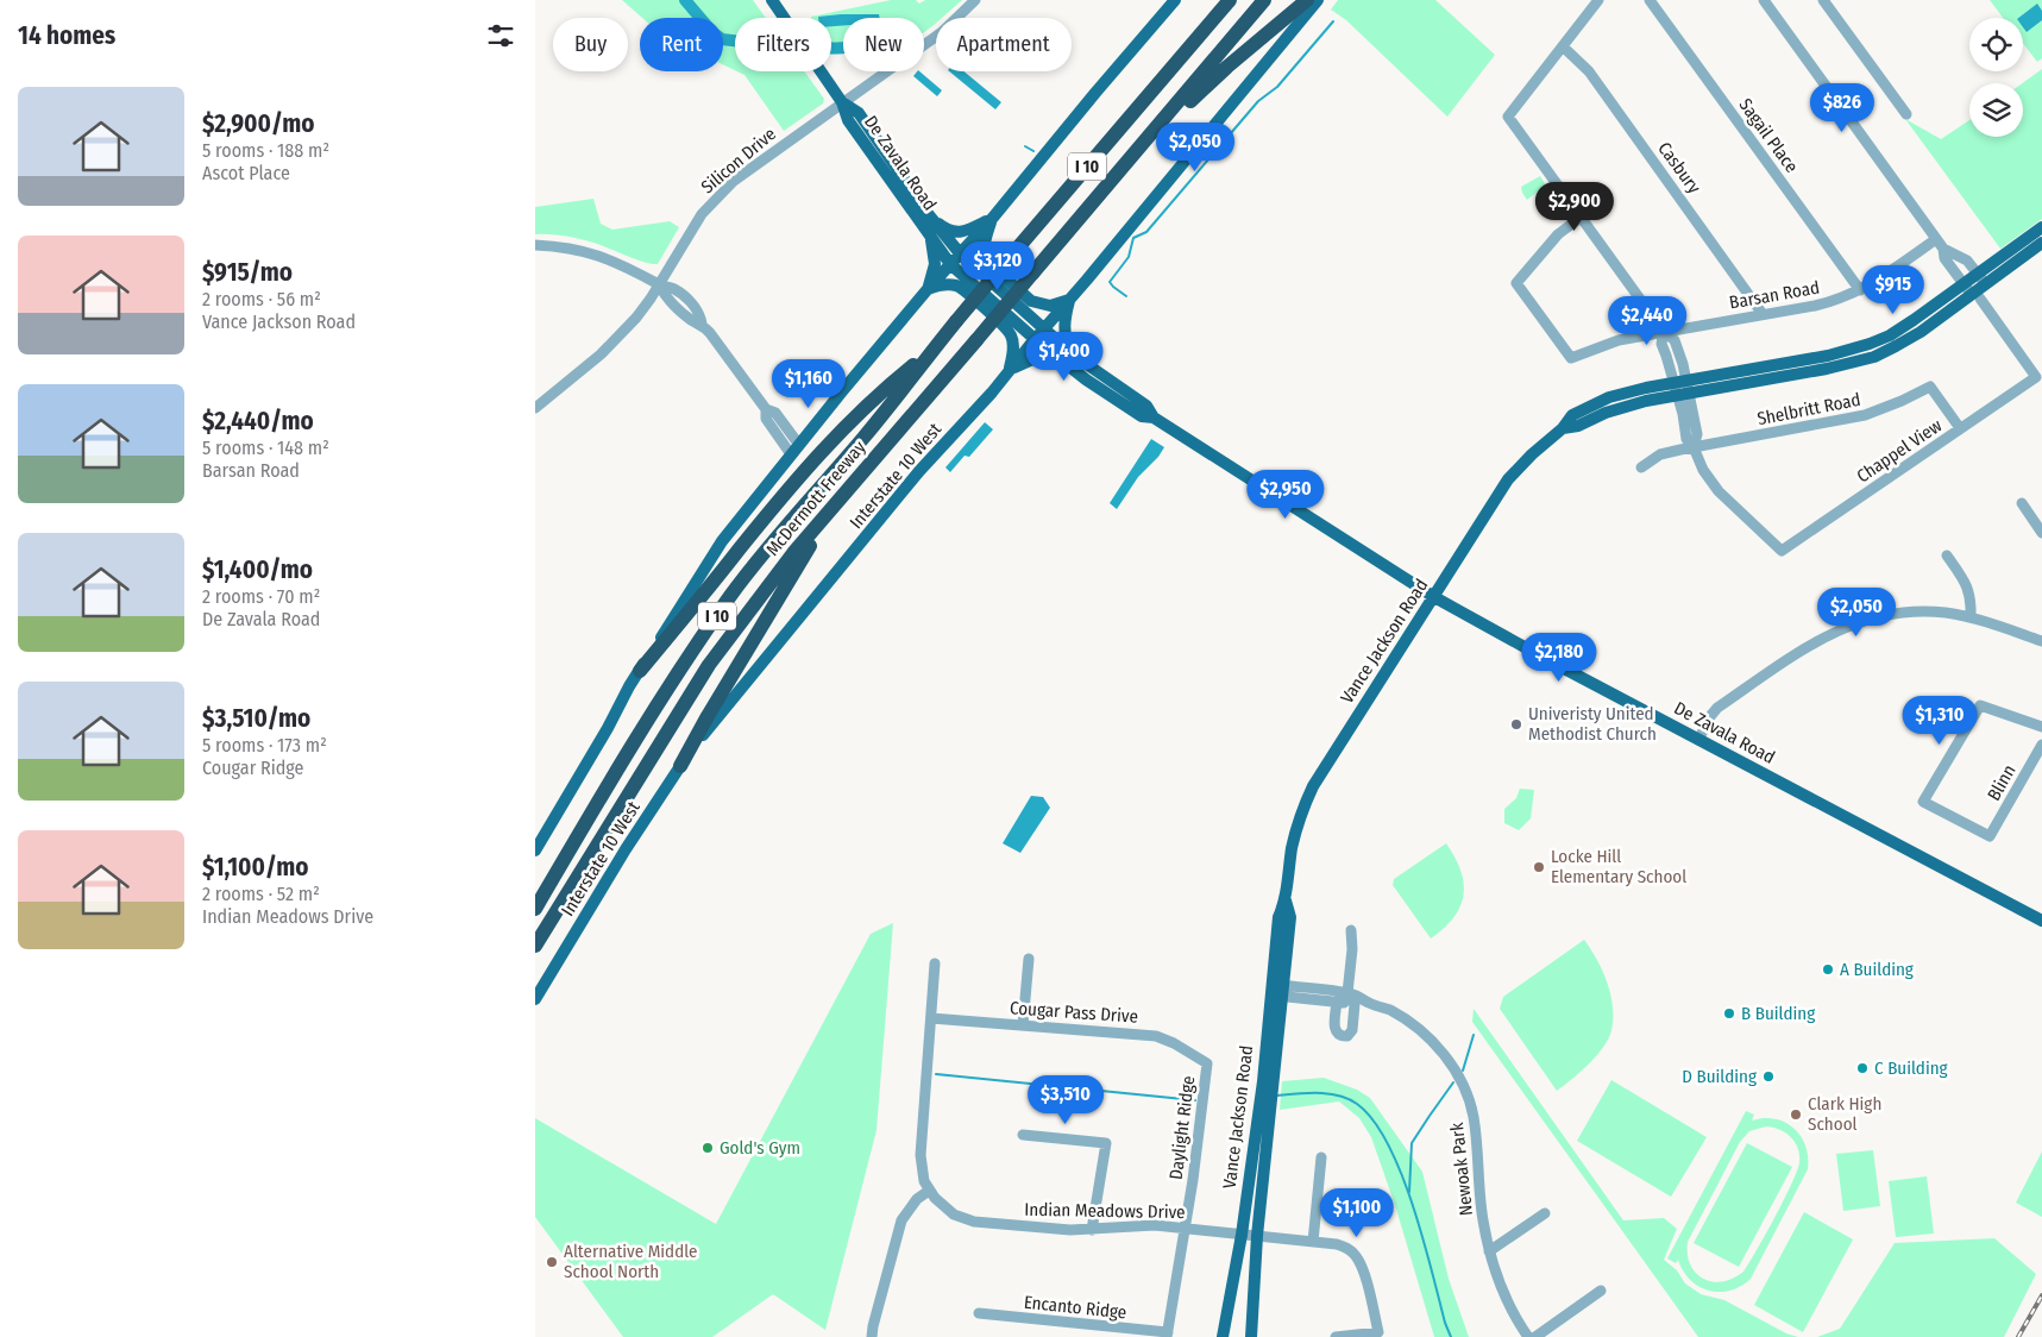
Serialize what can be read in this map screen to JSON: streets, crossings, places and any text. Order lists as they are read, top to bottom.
{
  "streets": {
    "highway": ["I 10", "McDermott Freeway"],
    "main road": ["De Zavala Road", "Interstate 10 West", "Vance Jackson Road"],
    "street": [
      "Sagail Place",
      "Silicon Drive",
      "Casbury",
      "Barsan Road",
      "Shelbritt Road",
      "Chappel View",
      "Blinn",
      "Cougar Pass Drive",
      "Daylight Ridge",
      "Newoak Park",
      "Indian Meadows Drive",
      "Encanto Ridge"
    ]
  },
  "crossings": [
    ["Sagail Place", "Barsan Road"],
    ["Silicon Drive", "De Zavala Road"],
    ["De Zavala Road", "Interstate 10 West"],
    ["De Zavala Road", "Vance Jackson Road"],
    ["Casbury", "Barsan Road"],
    ["Shelbritt Road", "Chappel View"],
    ["Chappel View", "Vance Jackson Road"],
    ["Vance Jackson Road", "Newoak Park"],
    ["Vance Jackson Road", "Indian Meadows Drive"],
    ["Cougar Pass Drive", "Daylight Ridge"],
    ["Cougar Pass Drive", "Indian Meadows Drive"],
    ["Daylight Ridge", "Indian Meadows Drive"],
    ["Daylight Ridge", "Encanto Ridge"]
  ],
  "places": [
    "Univeristy United Methodist Church",
    "Locke Hill Elementary School",
    "A Building",
    "B Building",
    "C Building",
    "D Building",
    "Clark High School",
    "Gold's Gym",
    "Alternative Middle School North"
  ],
  "page": {
    "heading": "14 homes",
    "chip": [
      "Buy",
      "Rent",
      "Filters",
      "New",
      "Apartment"
    ],
    "list": [
      {
        "name": "$2,900/mo",
        "note": "5 rooms · 188 m² · Ascot Place"
      },
      {
        "name": "$915/mo",
        "note": "2 rooms · 56 m² · Vance Jackson Road"
      },
      {
        "name": "$2,440/mo",
        "note": "5 rooms · 148 m² · Barsan Road"
      },
      {
        "name": "$1,400/mo",
        "note": "2 rooms · 70 m² · De Zavala Road"
      },
      {
        "name": "$3,510/mo",
        "note": "5 rooms · 173 m² · Cougar Ridge"
      },
      {
        "name": "$1,100/mo",
        "note": "2 rooms · 52 m² · Indian Meadows Drive"
      }
    ],
    "price": [
      "$826",
      "$2,050",
      "$2,900",
      "$3,120",
      "$915",
      "$2,440",
      "$1,400",
      "$1,160",
      "$2,950",
      "$2,050",
      "$2,180",
      "$1,310",
      "$3,510",
      "$1,100"
    ]
  }
}
